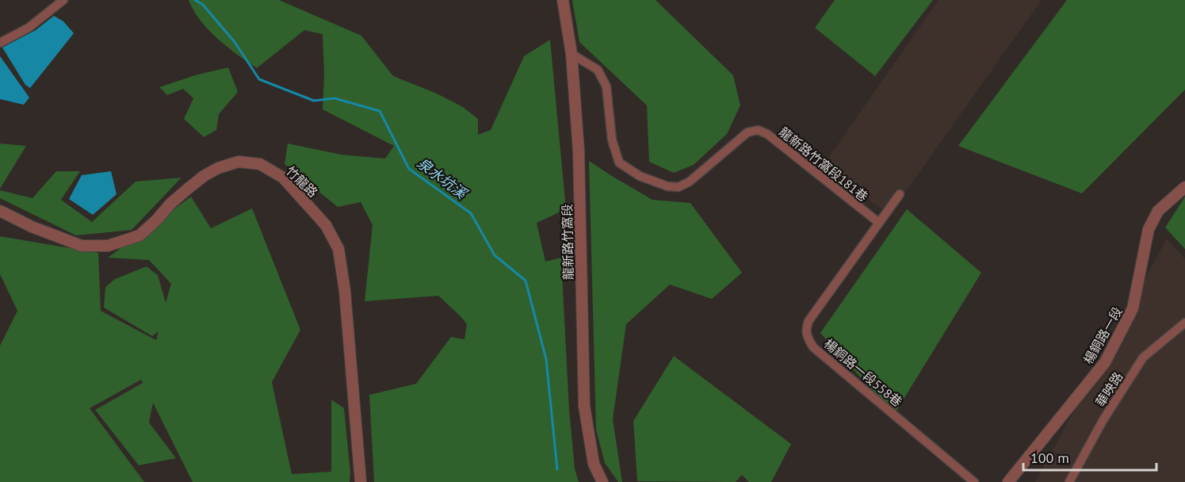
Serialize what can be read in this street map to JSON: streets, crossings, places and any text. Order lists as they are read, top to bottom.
{
  "streets": {
    "street": [
      "龍新路竹窩段181巷",
      "竹龍路",
      "龍新路竹窩段",
      "楊銅路一段",
      "楊銅路一段558巷",
      "華映路"
    ]
  },
  "crossings": [
    ["龍新路竹窩段181巷", "龍新路竹窩段"],
    ["龍新路竹窩段181巷", "楊銅路一段558巷"]
  ],
  "water": ["泉水坑溪"],
  "scale_bar": "100 m"
}
